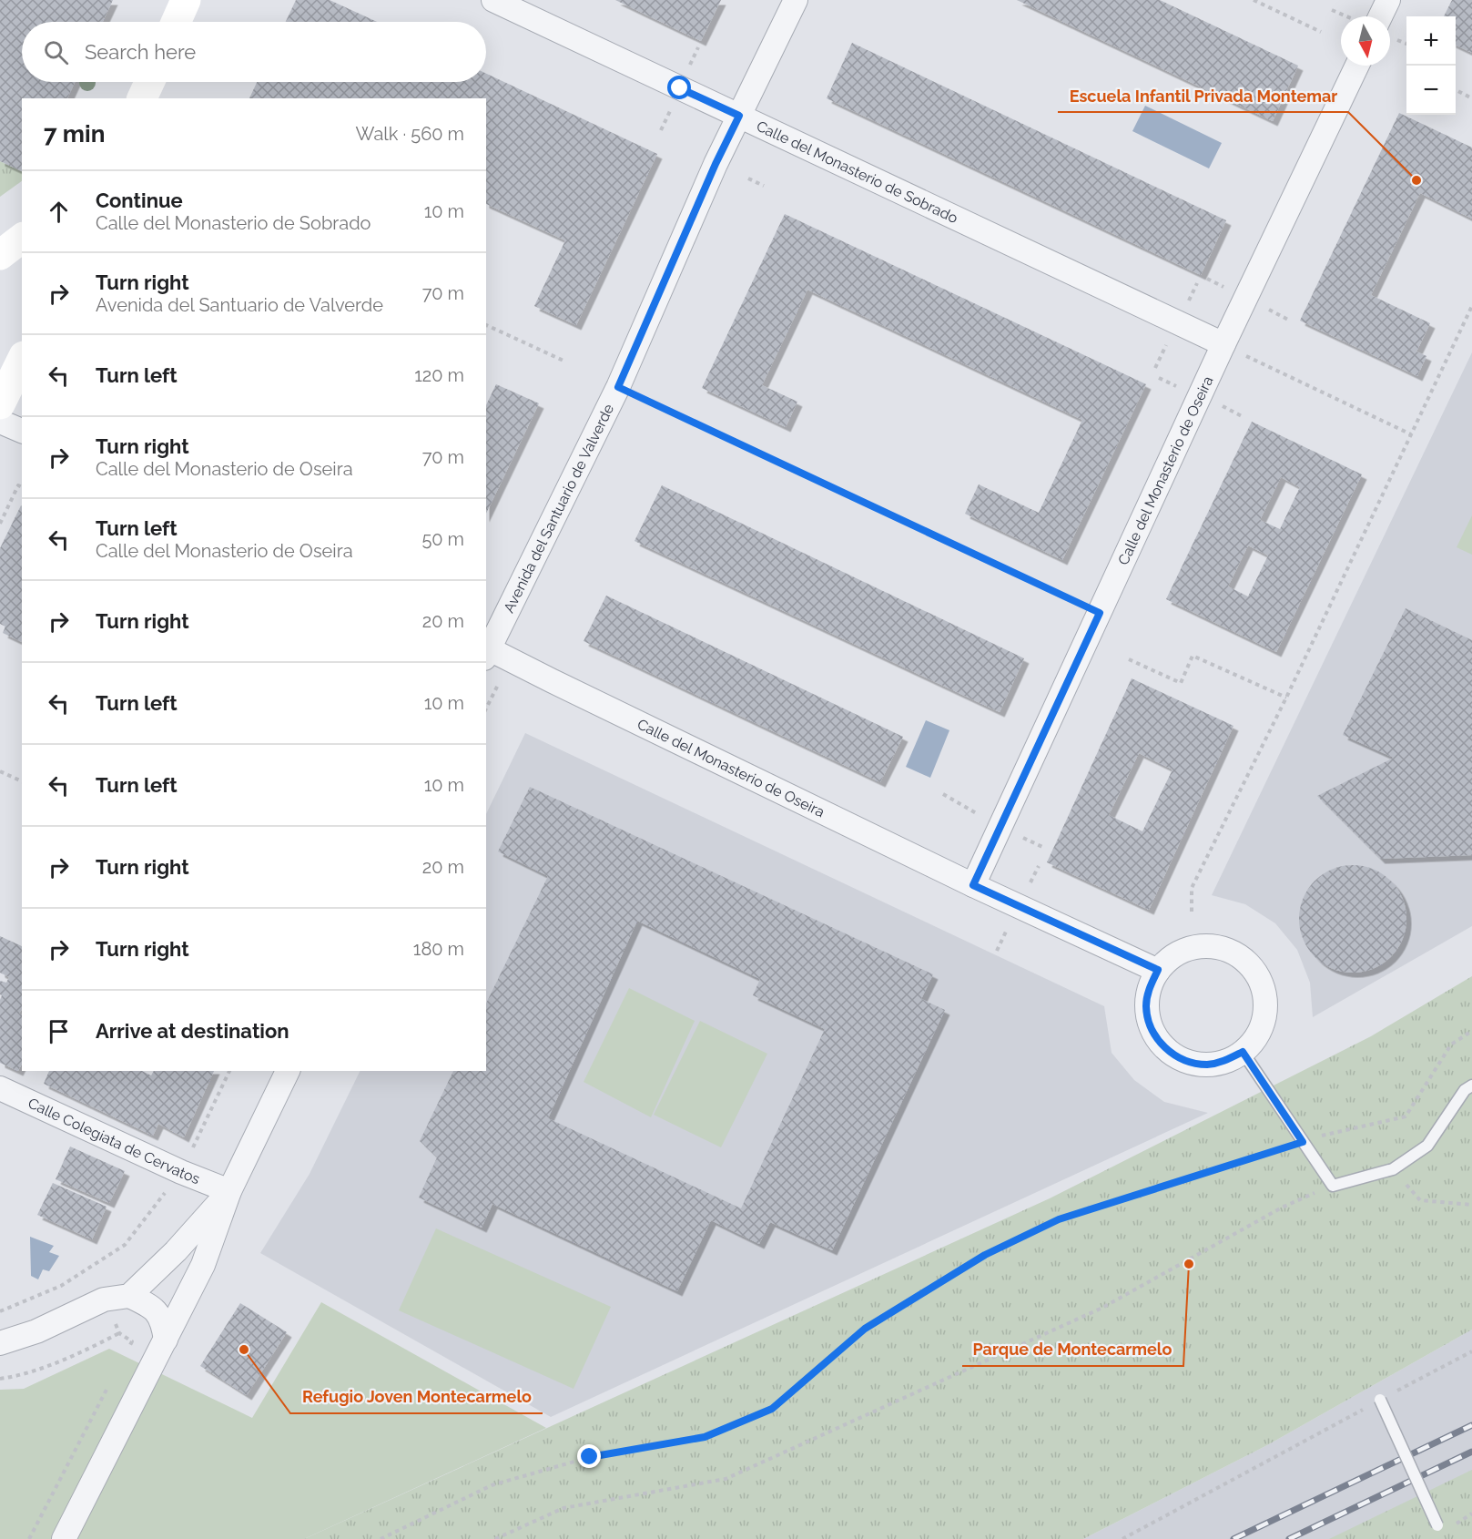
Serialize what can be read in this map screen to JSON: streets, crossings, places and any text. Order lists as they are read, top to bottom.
{
  "streets": {
    "street": [
      "Calle del Monasterio de Sobrado",
      "Calle del Monasterio de Oseira",
      "Avenida del Santuario de Valverde",
      "Calle Colegiata de Cervatos"
    ]
  },
  "crossings": [
    ["Calle del Monasterio de Sobrado", "Calle del Monasterio de Oseira"],
    ["Calle del Monasterio de Sobrado", "Avenida del Santuario de Valverde"],
    ["Calle del Monasterio de Oseira", "Avenida del Santuario de Valverde"]
  ],
  "places": ["Escuela Infantil Privada Montemar", "Parque de Montecarmelo", "Refugio Joven Montecarmelo"],
  "north": "bottom",
  "page": {
    "map_buttons": ["+", "−"],
    "search": "Search here",
    "heading": ["7 min", "Walk · 560 m"],
    "list": [
      ["Continue", "Calle del Monasterio de Sobrado", "10 m"],
      ["Turn right", "Avenida del Santuario de Valverde", "70 m"],
      ["Turn left", "120 m"],
      ["Turn right", "Calle del Monasterio de Oseira", "70 m"],
      ["Turn left", "Calle del Monasterio de Oseira", "50 m"],
      ["Turn right", "20 m"],
      ["Turn left", "10 m"],
      ["Turn left", "10 m"],
      ["Turn right", "20 m"],
      ["Turn right", "180 m"],
      "Arrive at destination"
    ]
  }
}
